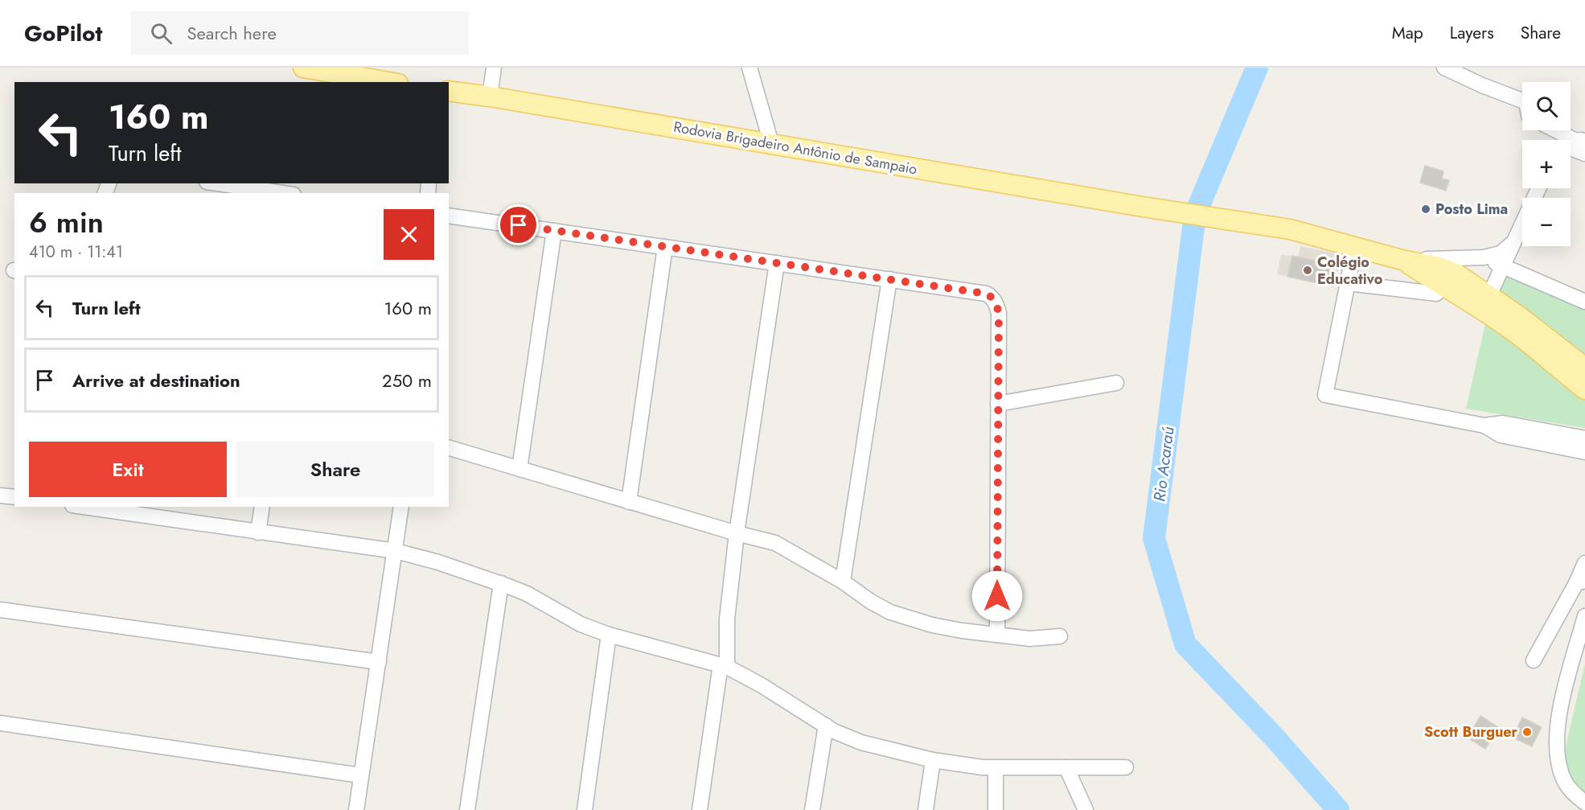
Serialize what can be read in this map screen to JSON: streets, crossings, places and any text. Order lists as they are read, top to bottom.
{
  "streets": {
    "main road": ["Rodovia Brigadeiro Antônio de Sampaio"]
  },
  "water": ["Rio Acaraú"],
  "places": ["Posto Lima", "Colégio Educativo", "Scott Burguer"],
  "page": {
    "header": "GoPilot",
    "search": "Search here",
    "nav": ["Map", "Layers", "Share"],
    "map_buttons": ["+", "−"],
    "turn": ["160 m", "Turn left"],
    "heading": ["6 min", "410 m · 11:41"],
    "list": [
      {
        "name": "Turn left",
        "value": "160 m"
      },
      {
        "name": "Arrive at destination",
        "value": "250 m"
      }
    ],
    "buttons": ["Exit", "Share"]
  }
}
